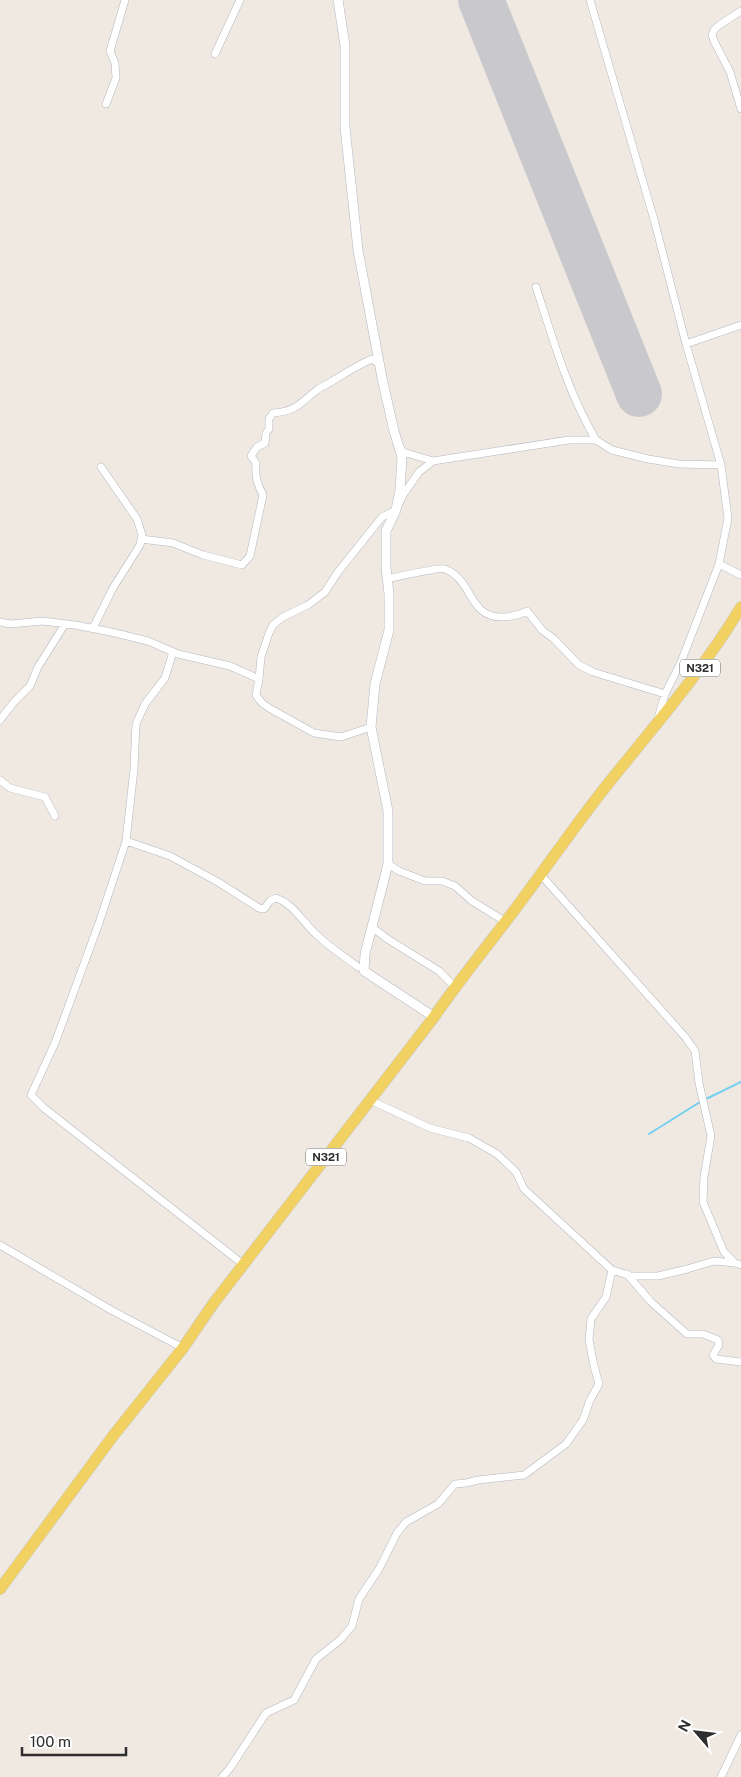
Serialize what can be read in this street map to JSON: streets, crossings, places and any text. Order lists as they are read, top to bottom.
{
  "streets": {
    "main road": ["N321"]
  },
  "scale_bar": "100 m",
  "north": "top left"
}
